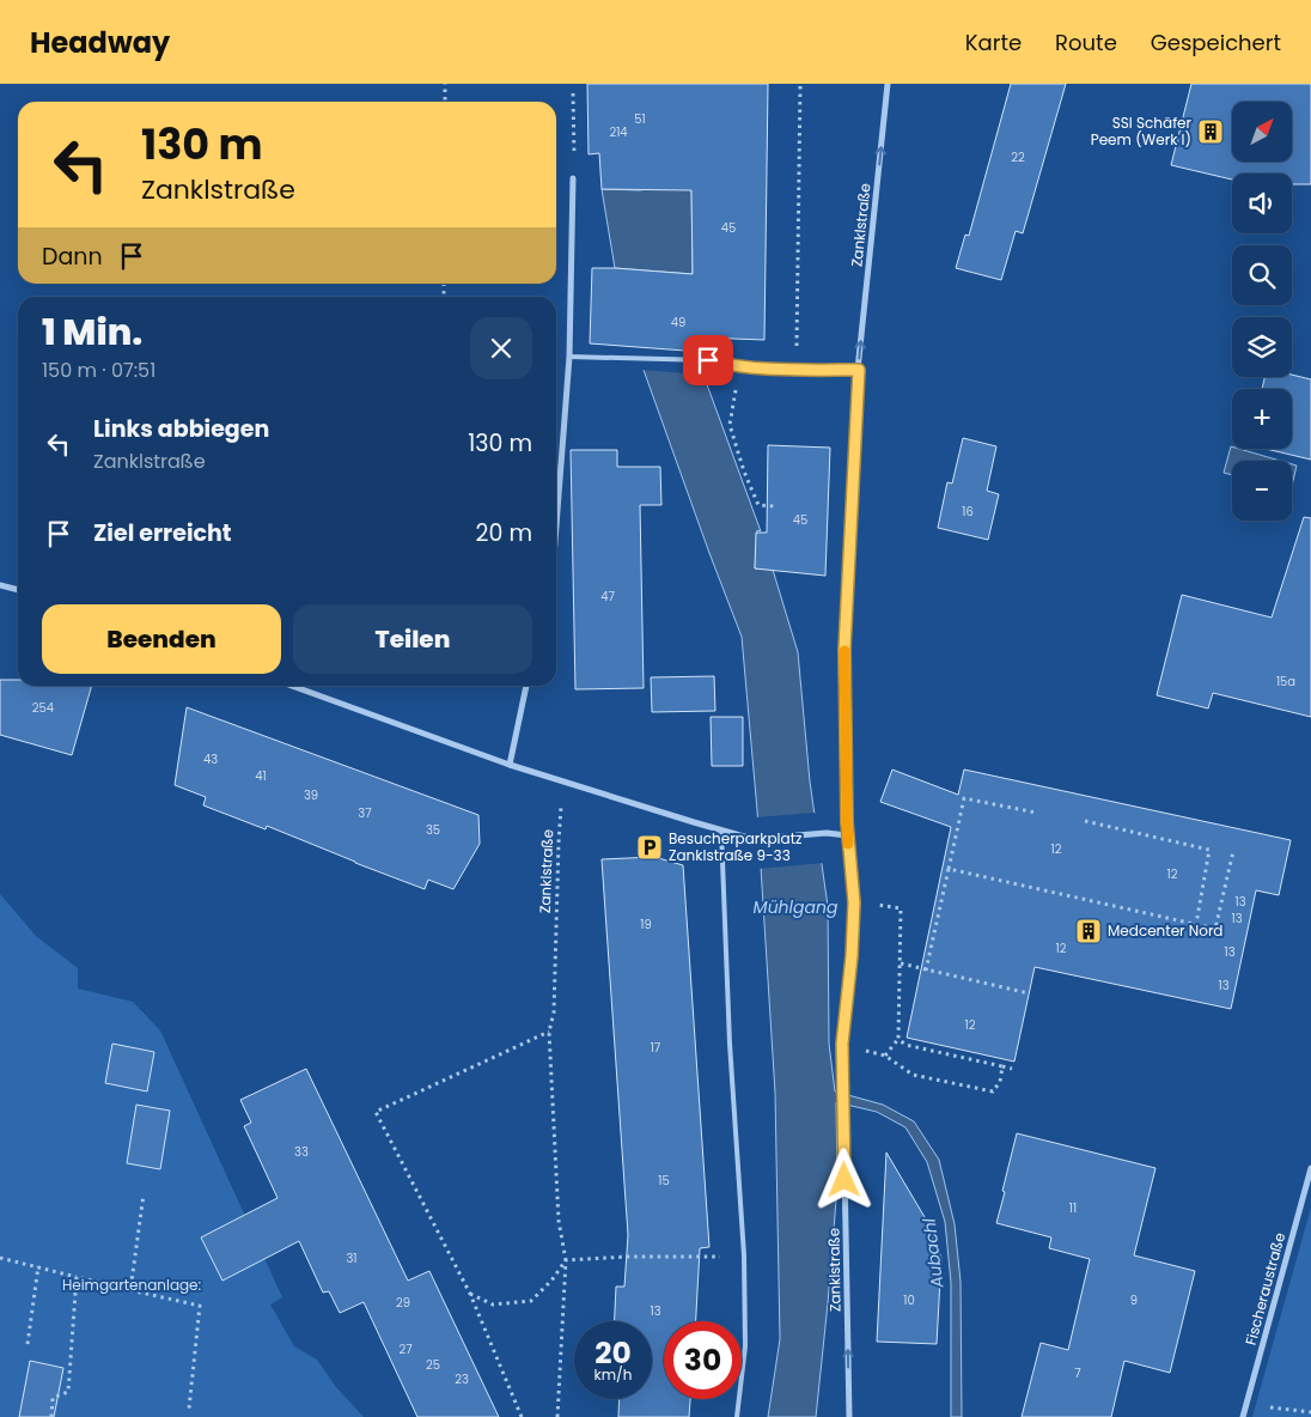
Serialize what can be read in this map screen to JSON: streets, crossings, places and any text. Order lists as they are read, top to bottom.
{
  "streets": {
    "street": ["Zanklstraße", "Fischeraustraße"]
  },
  "water": ["Mühlgang", "Aubachl"],
  "parks": ["Heimgartenanlage:"],
  "places": {
    "building": ["SSI Schäfer Peem (Werk I)", "Medcenter Nord"],
    "parking": ["Besucherparkplatz Zanklstraße 9-33"]
  },
  "house_numbers": [
    "51",
    "214",
    "22",
    "45",
    "49",
    "16",
    "45",
    "47",
    "15a",
    "254",
    "43",
    "41",
    "39",
    "37",
    "35",
    "12",
    "12",
    "13",
    "13",
    "19",
    "12",
    "13",
    "13",
    "12",
    "17",
    "33",
    "15",
    "11",
    "31",
    "10",
    "9",
    "29",
    "13",
    "27",
    "25",
    "7",
    "23"
  ],
  "north": "top right",
  "page": {
    "header": "Headway",
    "nav": ["Karte", "Route", "Gespeichert"],
    "map_buttons": ["+", "−"],
    "turn": ["130 m", "Zanklstraße"],
    "then": "Dann",
    "heading": ["1 Min.", "150 m · 07:51"],
    "list": [
      {
        "name": "Links abbiegen",
        "note": "Zanklstraße",
        "value": "130 m"
      },
      {
        "name": "Ziel erreicht",
        "value": "20 m"
      }
    ],
    "buttons": ["Beenden", "Teilen"],
    "speed": "20 km/h",
    "limit": "30"
  }
}
